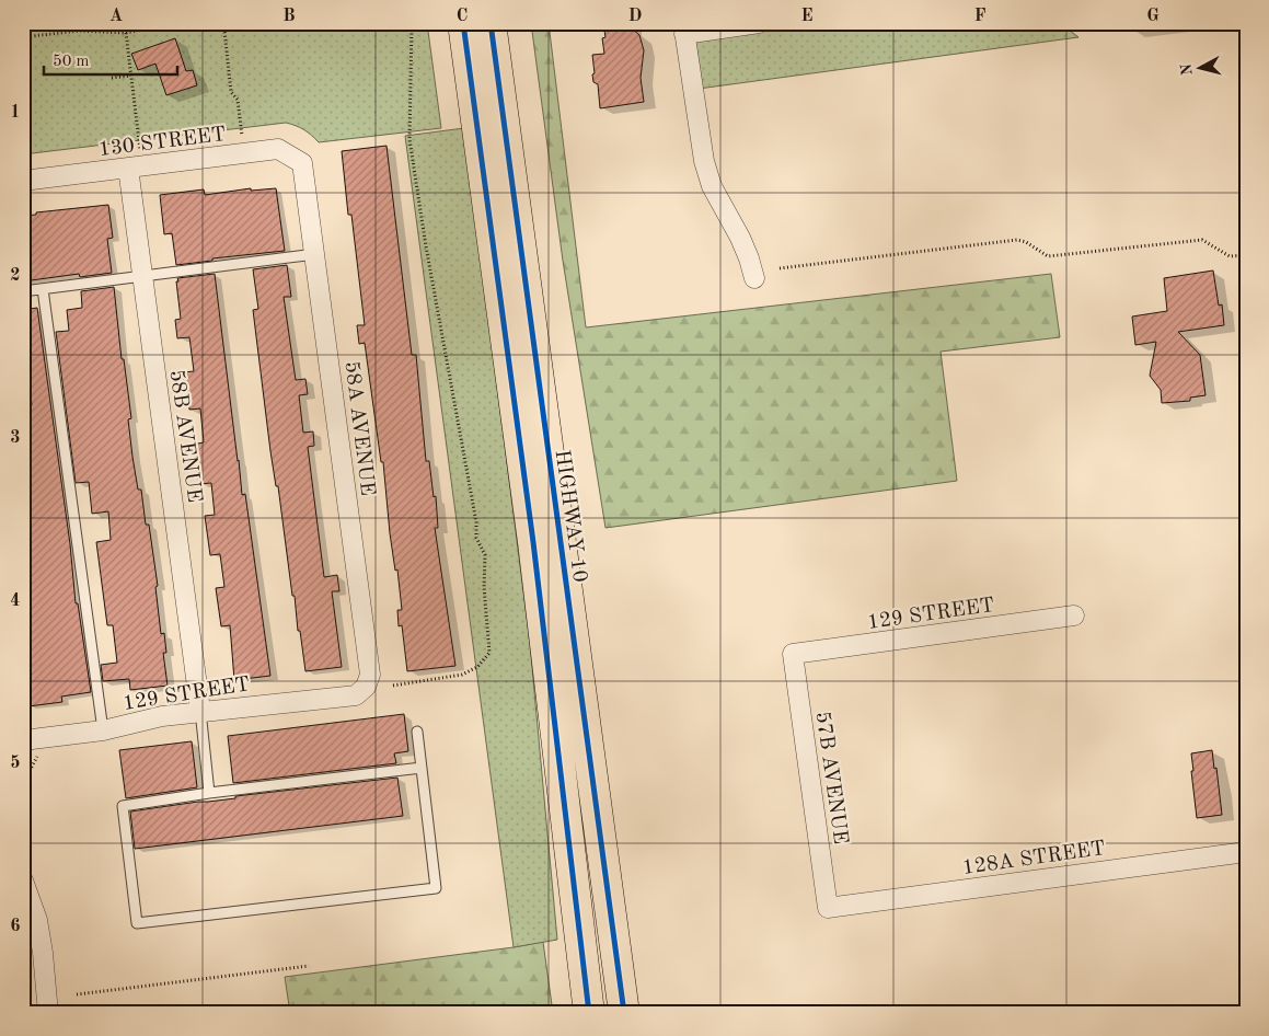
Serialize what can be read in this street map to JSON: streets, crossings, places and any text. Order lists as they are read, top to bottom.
{
  "streets": {
    "highway": ["HIGHWAY 10"],
    "street": [
      "130 STREET",
      "58A AVENUE",
      "58B AVENUE",
      "129 STREET",
      "57B AVENUE",
      "128A STREET"
    ]
  },
  "crossings": [
    ["130 STREET", "58A AVENUE"],
    ["130 STREET", "58B AVENUE"],
    ["58A AVENUE", "129 STREET"],
    ["58B AVENUE", "129 STREET"],
    ["129 STREET", "57B AVENUE"],
    ["57B AVENUE", "128A STREET"]
  ],
  "scale_bar": "50 m",
  "north": "left",
  "grid": {
    "columns": [
      "A",
      "B",
      "C",
      "D",
      "E",
      "F",
      "G"
    ],
    "rows": [
      "1",
      "2",
      "3",
      "4",
      "5",
      "6"
    ]
  }
}
